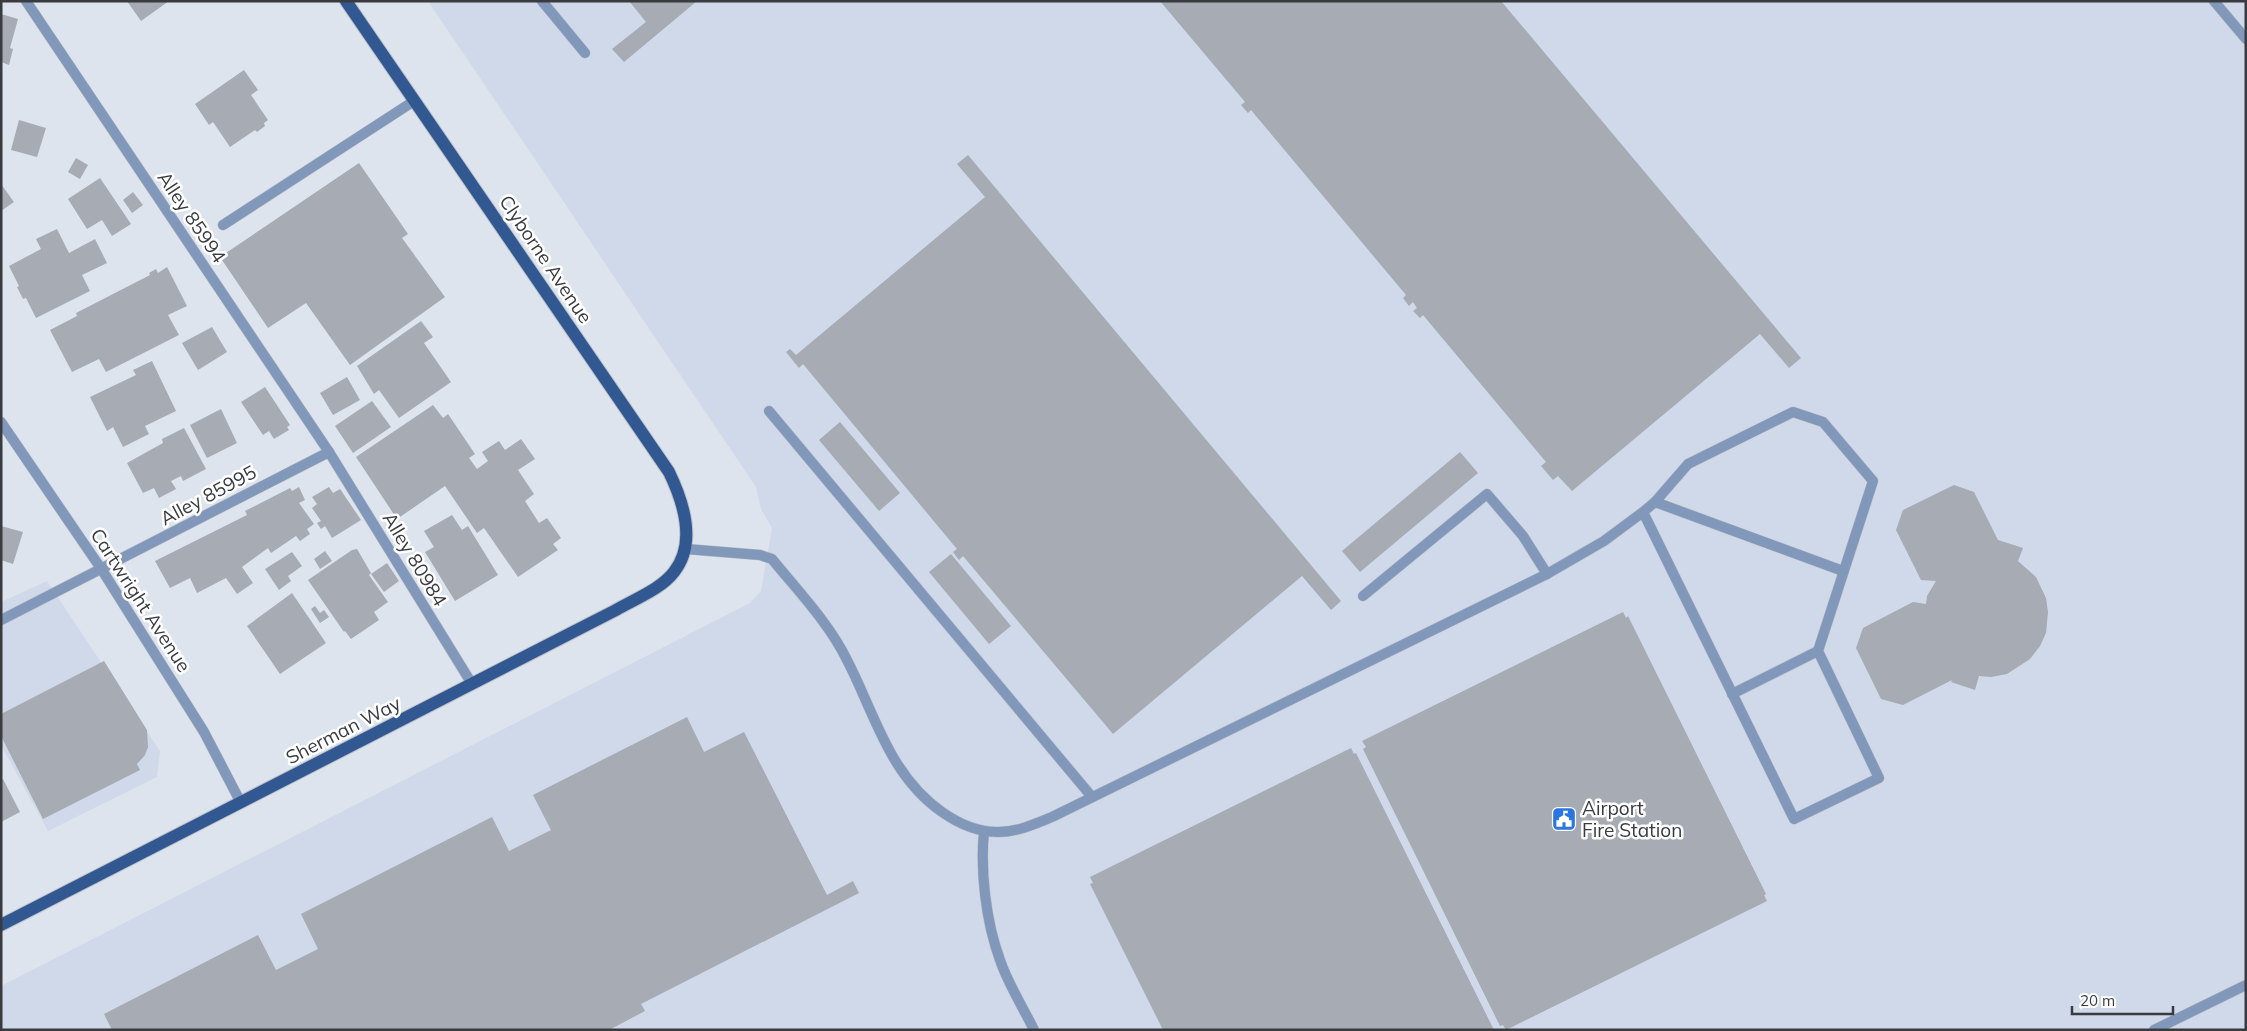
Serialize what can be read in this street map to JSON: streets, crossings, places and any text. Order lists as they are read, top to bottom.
{
  "streets": {
    "main road": ["Clyborne Avenue", "Sherman Way"],
    "street": [
      "Alley 85994",
      "Alley 85995",
      "Alley 80984",
      "Cartwright Avenue"
    ]
  },
  "crossings": [
    ["Alley 85994", "Alley 85995"],
    ["Alley 85994", "Alley 80984"],
    ["Clyborne Avenue", "Sherman Way"],
    ["Alley 85995", "Alley 80984"],
    ["Alley 85995", "Cartwright Avenue"],
    ["Alley 80984", "Sherman Way"],
    ["Cartwright Avenue", "Sherman Way"]
  ],
  "places": {
    "public building": ["Airport Fire Station"]
  },
  "scale_bar": "20 m"
}
